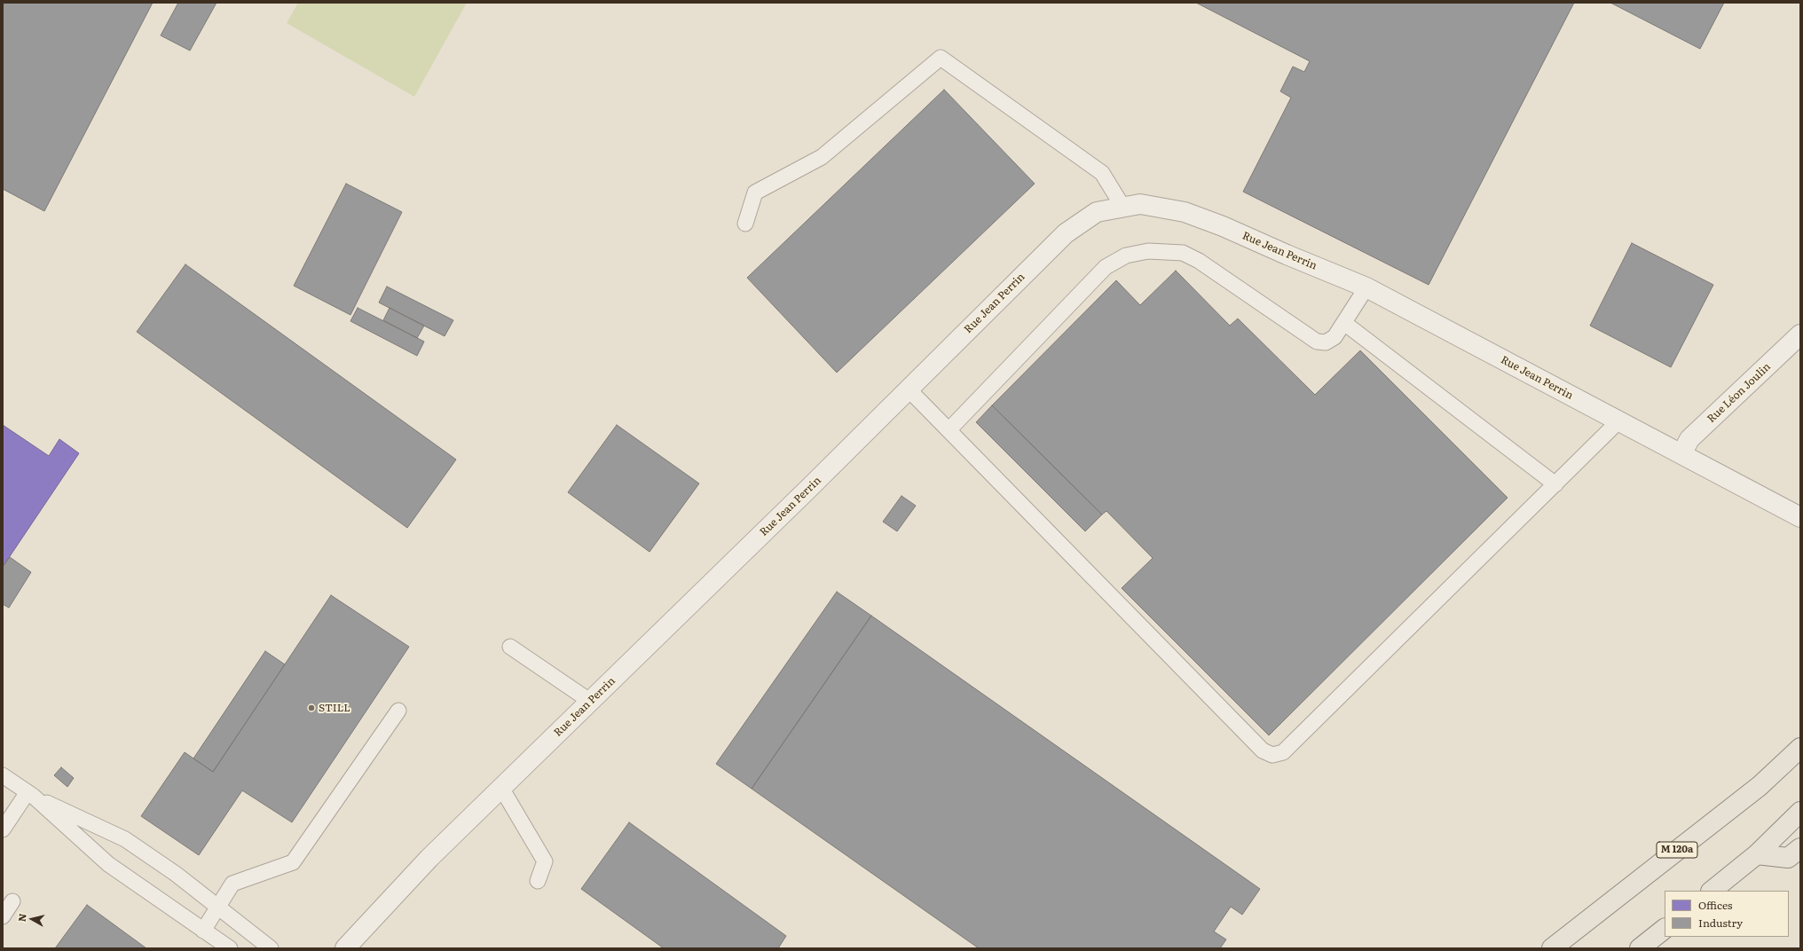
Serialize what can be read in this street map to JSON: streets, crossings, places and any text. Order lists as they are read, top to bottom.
{
  "streets": {
    "main road": ["M 120a"],
    "street": ["Rue Jean Perrin", "Rue Léon Joulin"]
  },
  "crossings": [
    ["Rue Jean Perrin", "Rue Léon Joulin"]
  ],
  "places": ["STILL"],
  "legend": ["Offices", "Industry"],
  "north": "left"
}
